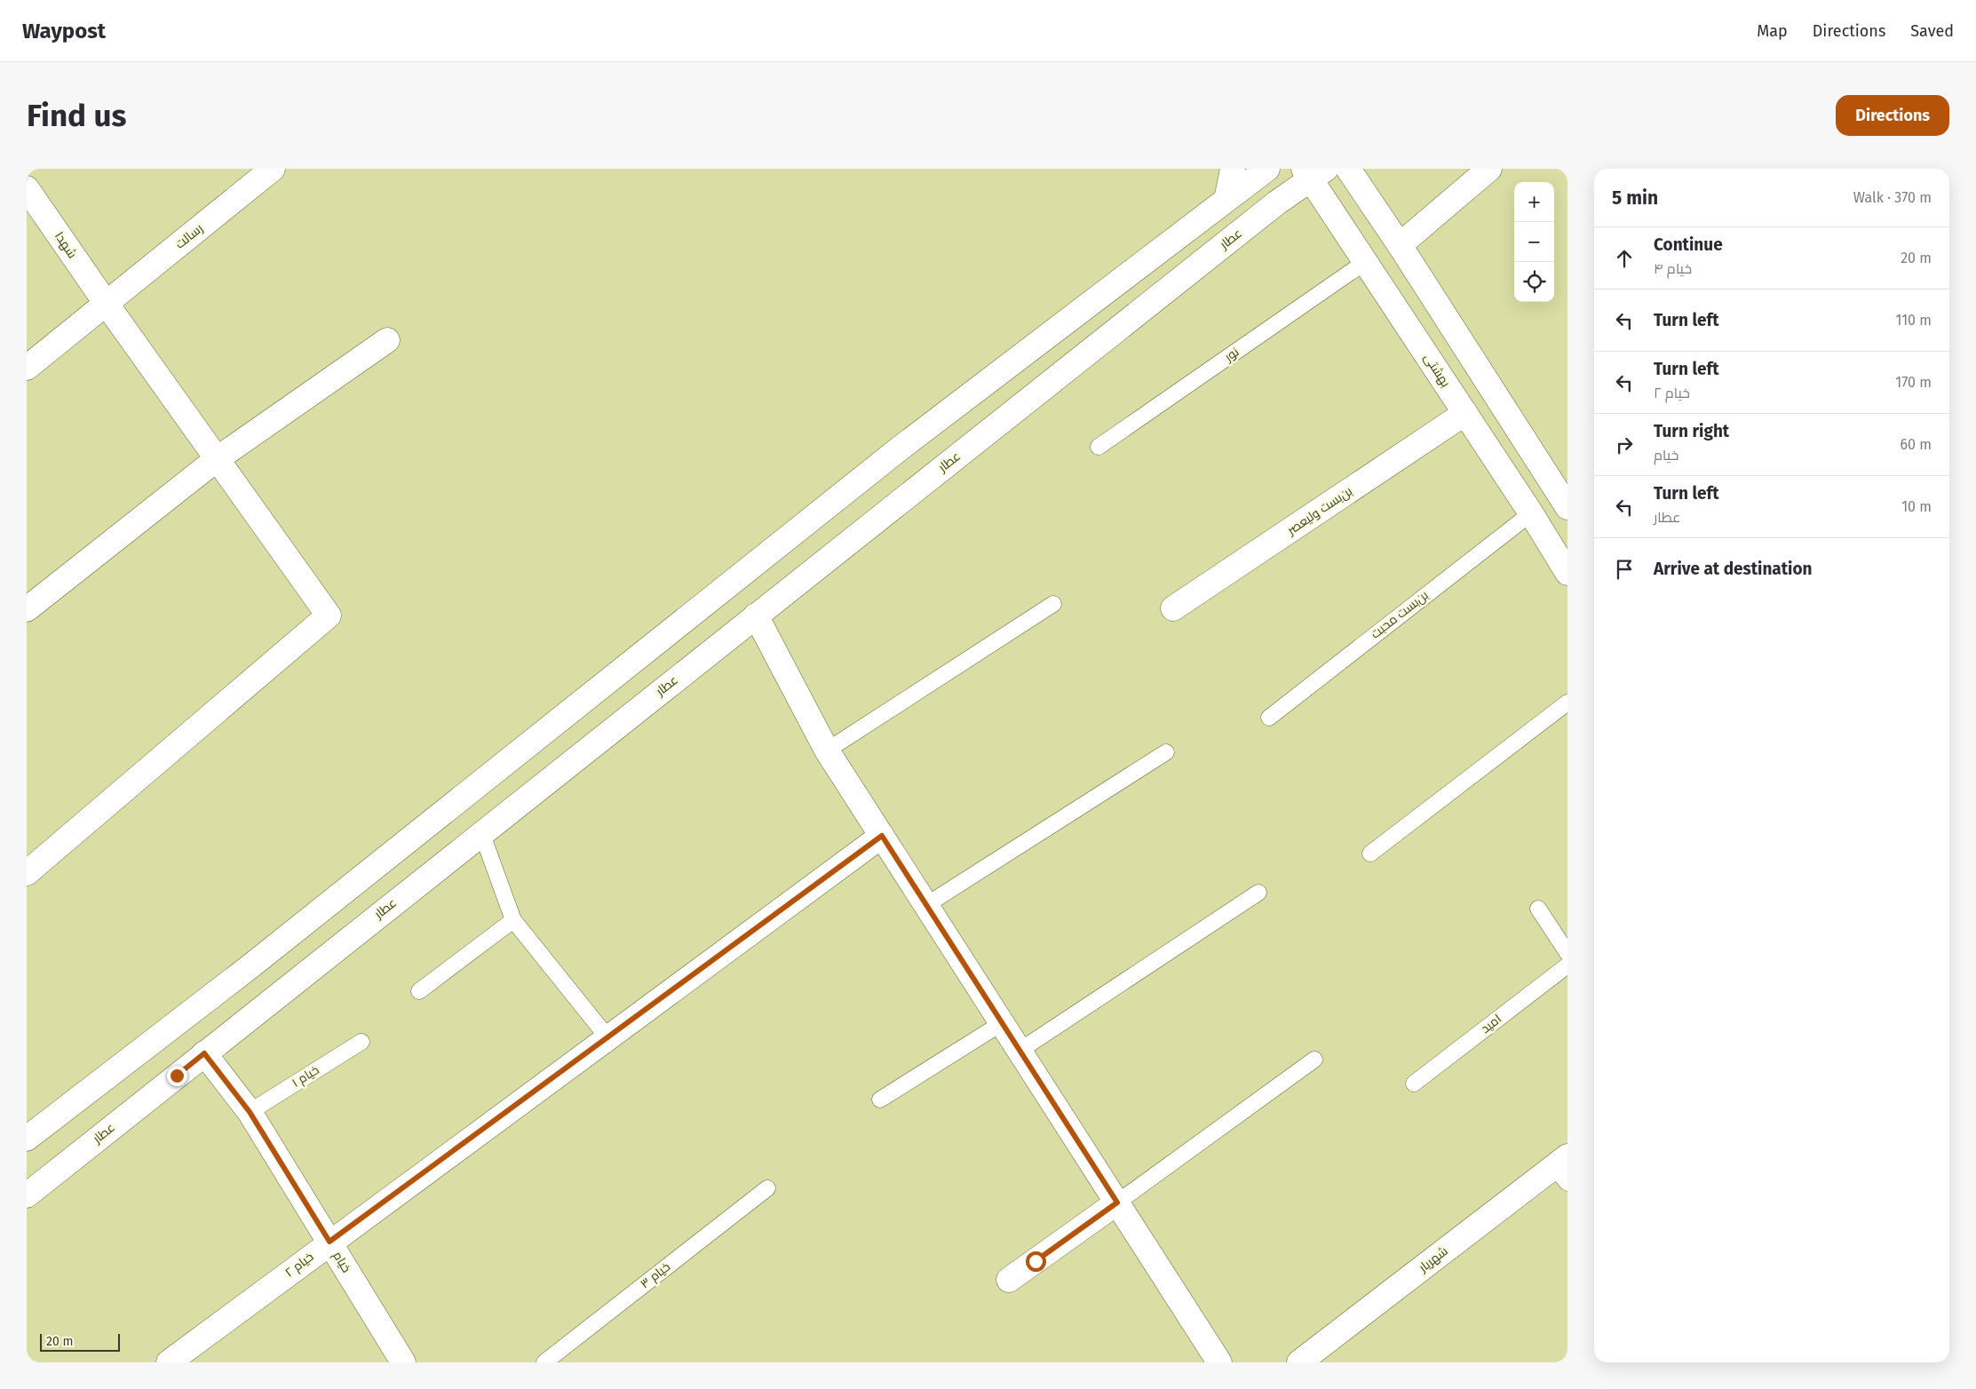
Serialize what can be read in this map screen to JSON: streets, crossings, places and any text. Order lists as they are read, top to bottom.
{
  "streets": {
    "street": [
      "رسالت",
      "عطار",
      "شهدا",
      "بهشتی",
      "بن‌بست ولیعصر",
      "شهریار",
      "خیام",
      "خیام ۲"
    ],
    "lane": [
      "نور",
      "بن‌بست محبت",
      "امید",
      "خیام ۱",
      "خیام ۳"
    ]
  },
  "crossings": [
    ["رسالت", "شهدا"],
    ["عطار", "بهشتی"],
    ["عطار", "خیام"],
    ["نور", "بهشتی"],
    ["بهشتی", "بن‌بست ولیعصر"],
    ["بهشتی", "بن‌بست محبت"],
    ["خیام ۱", "خیام"],
    ["خیام", "خیام ۲"]
  ],
  "scale_bar": "20 m",
  "page": {
    "header": "Waypost",
    "nav": ["Map", "Directions", "Saved"],
    "buttons": "Directions",
    "title": "Find us",
    "heading": ["5 min", "Walk · 370 m"],
    "map_buttons": ["+", "−"],
    "list": [
      ["Continue", "خیام ۴", "20 m"],
      ["Turn left", "110 m"],
      ["Turn left", "خیام ۲", "170 m"],
      ["Turn right", "خیام", "60 m"],
      ["Turn left", "عطار", "10 m"],
      "Arrive at destination"
    ],
    "scale": "20 m"
  }
}
